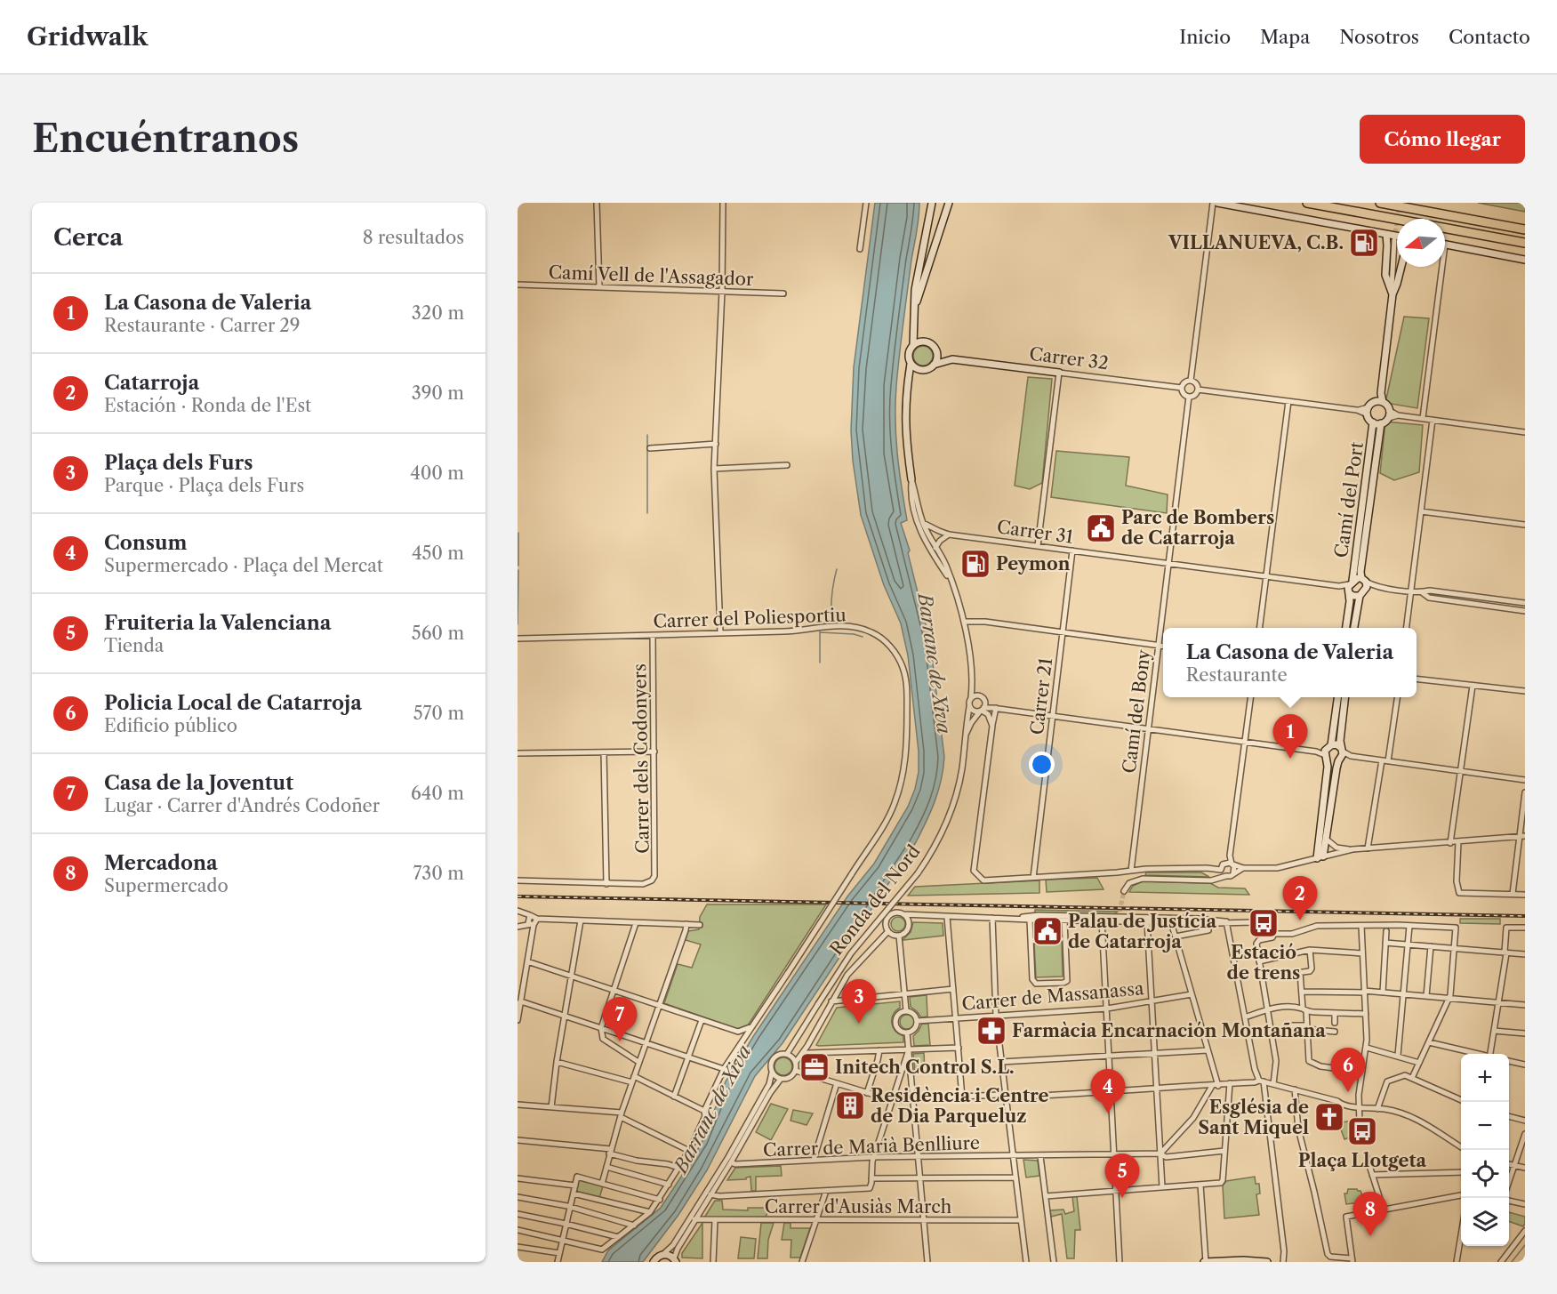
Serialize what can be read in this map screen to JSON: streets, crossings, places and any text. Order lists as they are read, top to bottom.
{
  "streets": {
    "street": [
      "Camí Vell de l'Assagador",
      "Carrer 32",
      "Camí del Port",
      "Carrer 31",
      "Carrer del Poliesportiu",
      "Carrer 21",
      "Camí del Bony",
      "Carrer dels Codonyers",
      "Ronda del Nord",
      "Carrer de Massanassa",
      "Carrer de Marià Benlliure",
      "Carrer d'Ausiàs March"
    ]
  },
  "crossings": [
    ["Carrer 32", "Camí del Bony"],
    ["Camí del Port", "Carrer 31"],
    ["Carrer 31", "Carrer 21"],
    ["Carrer 31", "Camí del Bony"],
    ["Carrer del Poliesportiu", "Carrer dels Codonyers"]
  ],
  "water": ["Barranc de Xiva"],
  "places": {
    "fuel station": ["VILLANUEVA, C.B.", "Peymon"],
    "public building": ["Parc de Bombers de Catarroja", "Palau de Justícia de Catarroja"],
    "bus stop": ["Estació de trens", "Plaça Llotgeta"],
    "pharmacy": ["Farmàcia Encarnación Montañana"],
    "office": ["Initech Control S.L."],
    "building": ["Residència i Centre de Dia Parqueluz"],
    "church": ["Església de Sant Miquel"]
  },
  "north": "left",
  "page": {
    "header": "Gridwalk",
    "nav": [
      "Inicio",
      "Mapa",
      "Nosotros",
      "Contacto"
    ],
    "buttons": "Cómo llegar",
    "title": "Encuéntranos",
    "heading": ["Cerca", "8 resultados"],
    "list": [
      {
        "mark": "1",
        "name": "La Casona de Valeria",
        "note": "Restaurante · Carrer 29",
        "value": "320 m"
      },
      {
        "mark": "2",
        "name": "Catarroja",
        "note": "Estación · Ronda de l'Est",
        "value": "390 m"
      },
      {
        "mark": "3",
        "name": "Plaça dels Furs",
        "note": "Parque · Plaça dels Furs",
        "value": "400 m"
      },
      {
        "mark": "4",
        "name": "Consum",
        "note": "Supermercado · Plaça del Mercat",
        "value": "450 m"
      },
      {
        "mark": "5",
        "name": "Fruiteria la Valenciana",
        "note": "Tienda",
        "value": "560 m"
      },
      {
        "mark": "6",
        "name": "Policia Local de Catarroja",
        "note": "Edificio público",
        "value": "570 m"
      },
      {
        "mark": "7",
        "name": "Casa de la Joventut",
        "note": "Lugar · Carrer d'Andrés Codoñer",
        "value": "640 m"
      },
      {
        "mark": "8",
        "name": "Mercadona",
        "note": "Supermercado",
        "value": "730 m"
      }
    ],
    "popup": ["La Casona de Valeria", "Restaurante"],
    "pins": [
      "1",
      "2",
      "3",
      "7",
      "6",
      "4",
      "5",
      "8"
    ],
    "map_buttons": ["+", "−"]
  }
}
